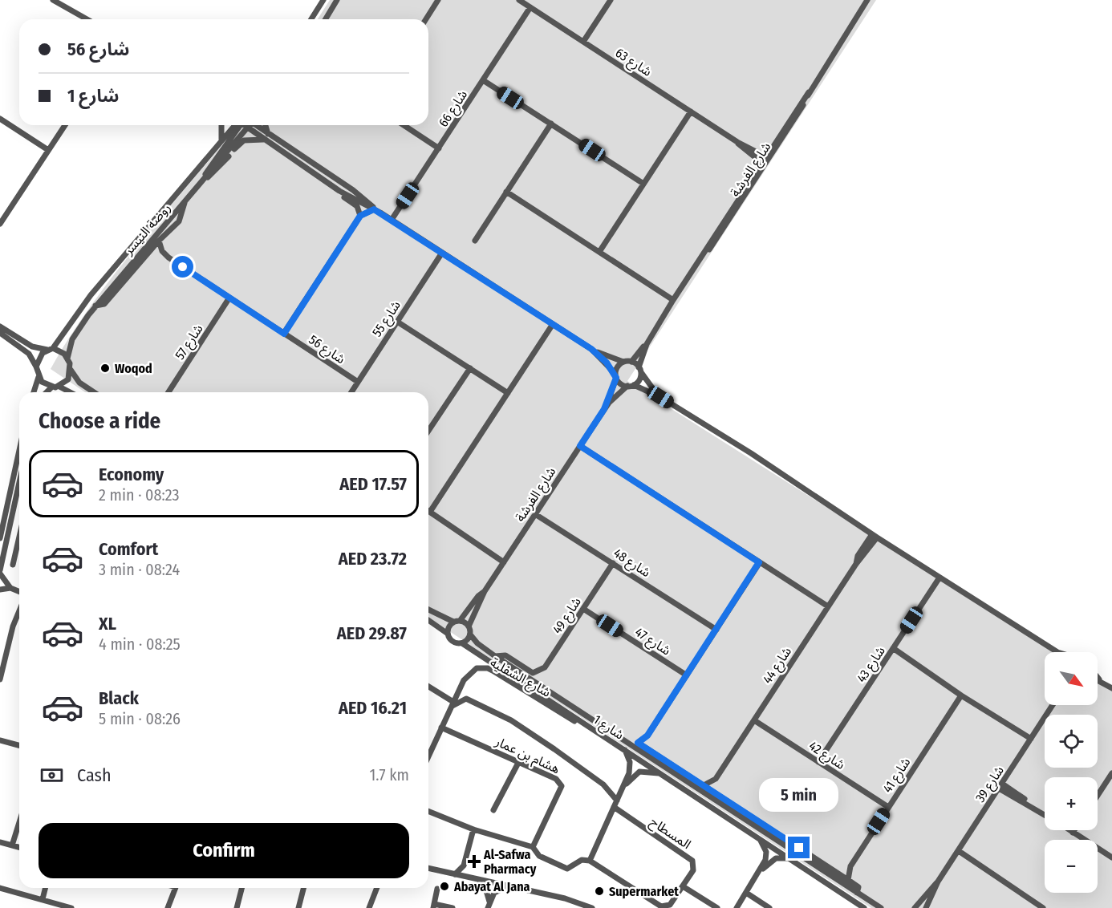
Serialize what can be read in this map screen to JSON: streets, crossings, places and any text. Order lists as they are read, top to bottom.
{
  "streets": {
    "street": [
      "شارع 63",
      "شارع 66",
      "شارع الفرشة",
      "روضة النيسر",
      "شارع 55",
      "شارع 57",
      "شارع 56",
      "شارع 48",
      "شارع 49",
      "شارع 47",
      "شارع 43",
      "شارع 44",
      "شارع الشفلية",
      "شارع 1",
      "هشام بن عمار",
      "شارع 42",
      "شارع 41",
      "شارع 39",
      "المسطاح"
    ]
  },
  "crossings": [
    ["شارع 63", "شارع 66"],
    ["شارع 63", "شارع الفرشة"],
    ["شارع الفرشة", "شارع 48"],
    ["شارع الفرشة", "شارع 1"],
    ["شارع 55", "شارع 56"],
    ["شارع 57", "شارع 56"],
    ["شارع 48", "شارع 49"],
    ["شارع 49", "شارع 47"],
    ["شارع 49", "شارع 1"],
    ["شارع 43", "شارع 42"],
    ["شارع 44", "شارع 1"],
    ["شارع 44", "شارع 42"],
    ["شارع الشفلية", "شارع 1"],
    ["شارع الشفلية", "هشام بن عمار"],
    ["شارع 1", "شارع 41"],
    ["شارع 42", "شارع 41"]
  ],
  "places": {
    "other": ["Woqod", "Abayat Al Jana", "Supermarket"],
    "health": ["Al-Safwa Pharmacy"]
  },
  "north": "bottom right",
  "page": {
    "banner": ["شارع 56", "شارع 1"],
    "heading": "Choose a ride",
    "list": [
      {
        "name": "Economy",
        "note": "2 min · 08:23",
        "value": "AED 17.57"
      },
      {
        "name": "Comfort",
        "note": "3 min · 08:24",
        "value": "AED 23.72"
      },
      {
        "name": "XL",
        "note": "4 min · 08:25",
        "value": "AED 29.87"
      },
      {
        "name": "Black",
        "note": "5 min · 08:26",
        "value": "AED 16.21"
      }
    ],
    "map_buttons": ["+", "−"],
    "pay": ["Cash", "1.7 km"],
    "bubble": "5 min",
    "buttons": "Confirm"
  }
}
